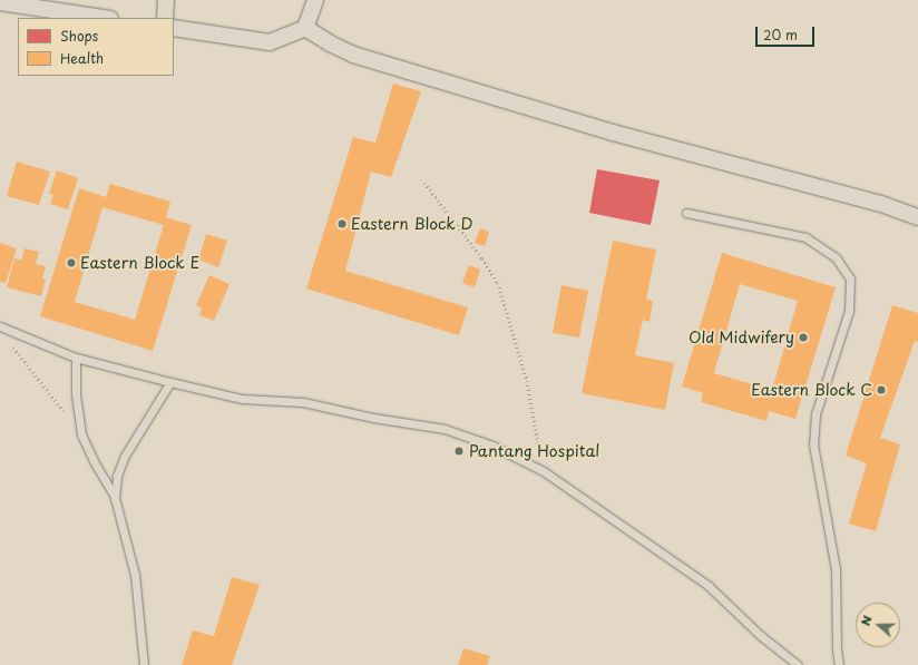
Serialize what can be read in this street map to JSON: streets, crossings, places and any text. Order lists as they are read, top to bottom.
{
  "places": [
    "Eastern Block D",
    "Eastern Block E",
    "Old Midwifery",
    "Eastern Block C",
    "Pantang Hospital"
  ],
  "legend": ["Shops", "Health"],
  "scale_bar": "20 m",
  "north": "left"
}
